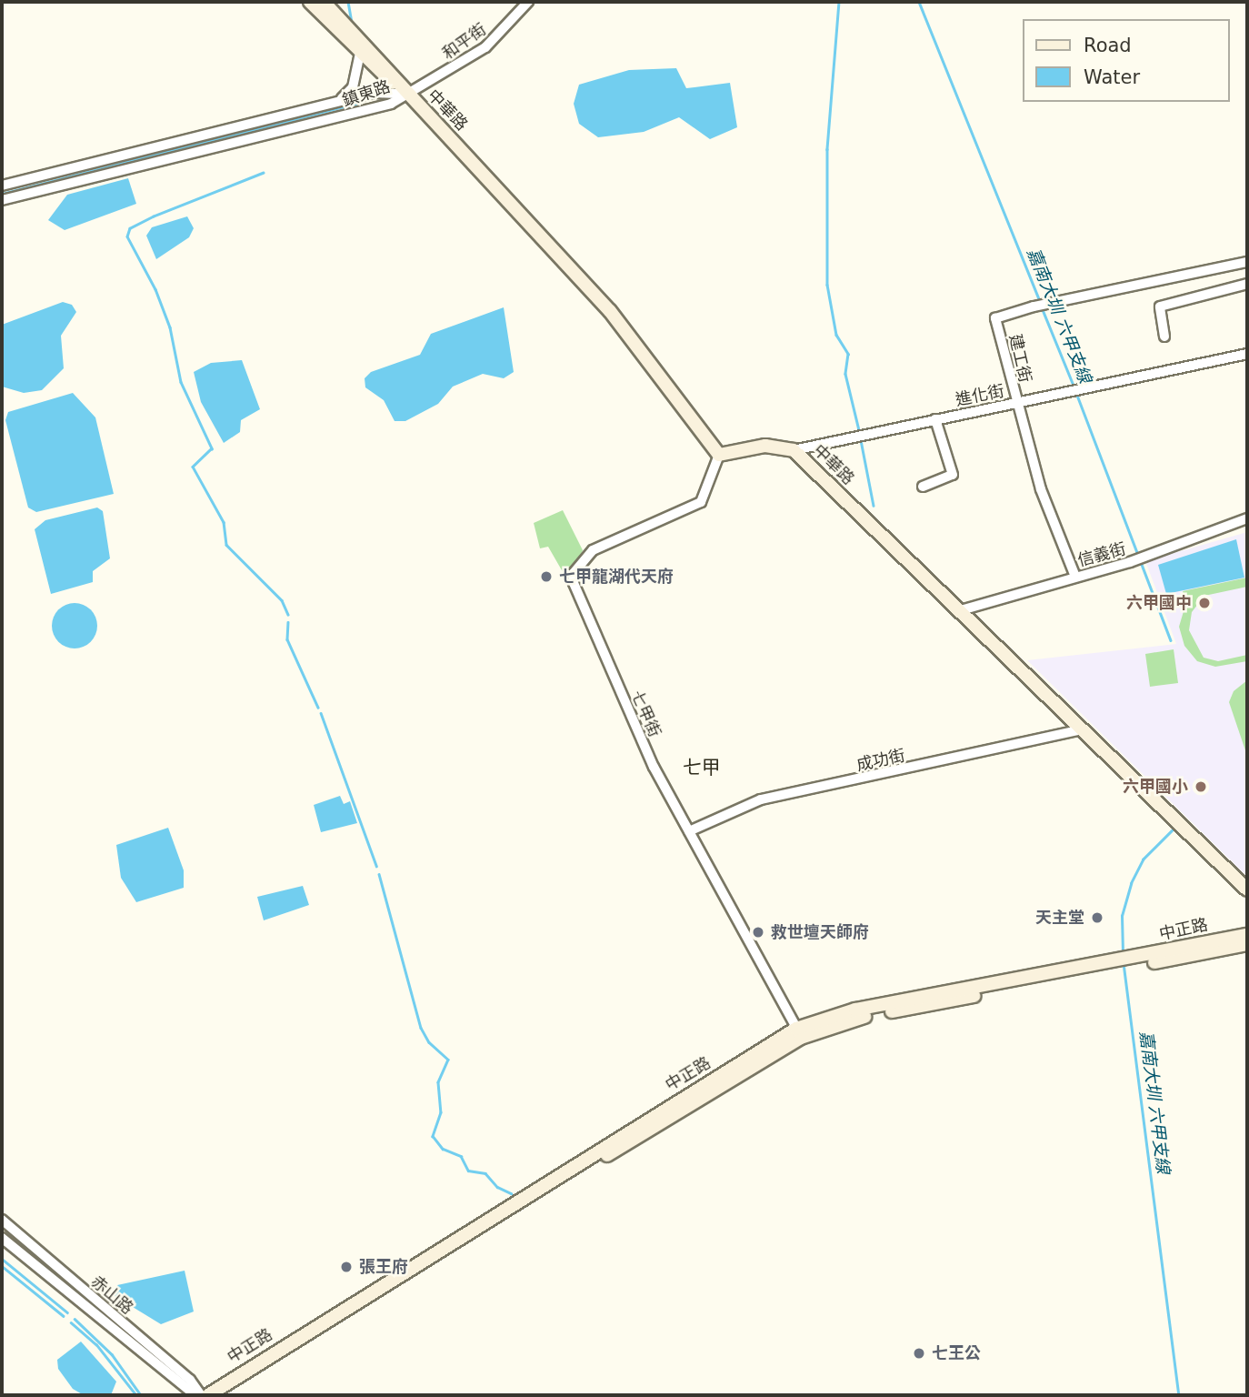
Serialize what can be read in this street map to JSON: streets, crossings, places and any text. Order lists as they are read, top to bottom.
{
  "streets": {
    "main road": ["中華路", "中正路"],
    "street": [
      "和平街",
      "鎮東路",
      "建工街",
      "進化街",
      "信義街",
      "七甲街",
      "成功街",
      "赤山路"
    ]
  },
  "crossings": [
    ["和平街", "鎮東路"],
    ["和平街", "中華路"],
    ["鎮東路", "中華路"],
    ["中華路", "進化街"],
    ["中華路", "信義街"],
    ["中華路", "七甲街"],
    ["中華路", "成功街"],
    ["建工街", "進化街"],
    ["建工街", "信義街"],
    ["七甲街", "成功街"],
    ["七甲街", "中正路"]
  ],
  "districts": ["七甲"],
  "water": ["嘉南大圳 六甲支線"],
  "places": [
    "七甲龍湖代天府",
    "六甲國中",
    "六甲國小",
    "天主堂",
    "救世壇天師府",
    "張王府",
    "七王公"
  ],
  "legend": ["Road", "Water"]
}
